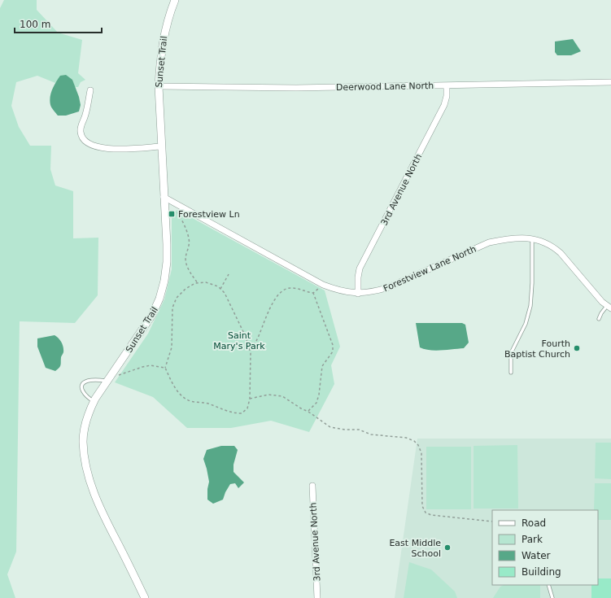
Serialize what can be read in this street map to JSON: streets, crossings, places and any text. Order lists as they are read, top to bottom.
{
  "streets": {
    "street": [
      "Sunset Trail",
      "Deerwood Lane North",
      "3rd Avenue North",
      "Forestview Lane North"
    ]
  },
  "crossings": [
    ["Sunset Trail", "Deerwood Lane North"],
    ["Sunset Trail", "Forestview Lane North"],
    ["Deerwood Lane North", "3rd Avenue North"],
    ["3rd Avenue North", "Forestview Lane North"]
  ],
  "parks": ["Saint Mary's Park"],
  "places": {
    "transit": ["Forestview Ln"],
    "other": ["Fourth Baptist Church", "East Middle School"]
  },
  "legend": [
    "Road",
    "Park",
    "Water",
    "Building"
  ],
  "scale_bar": "100 m"
}
